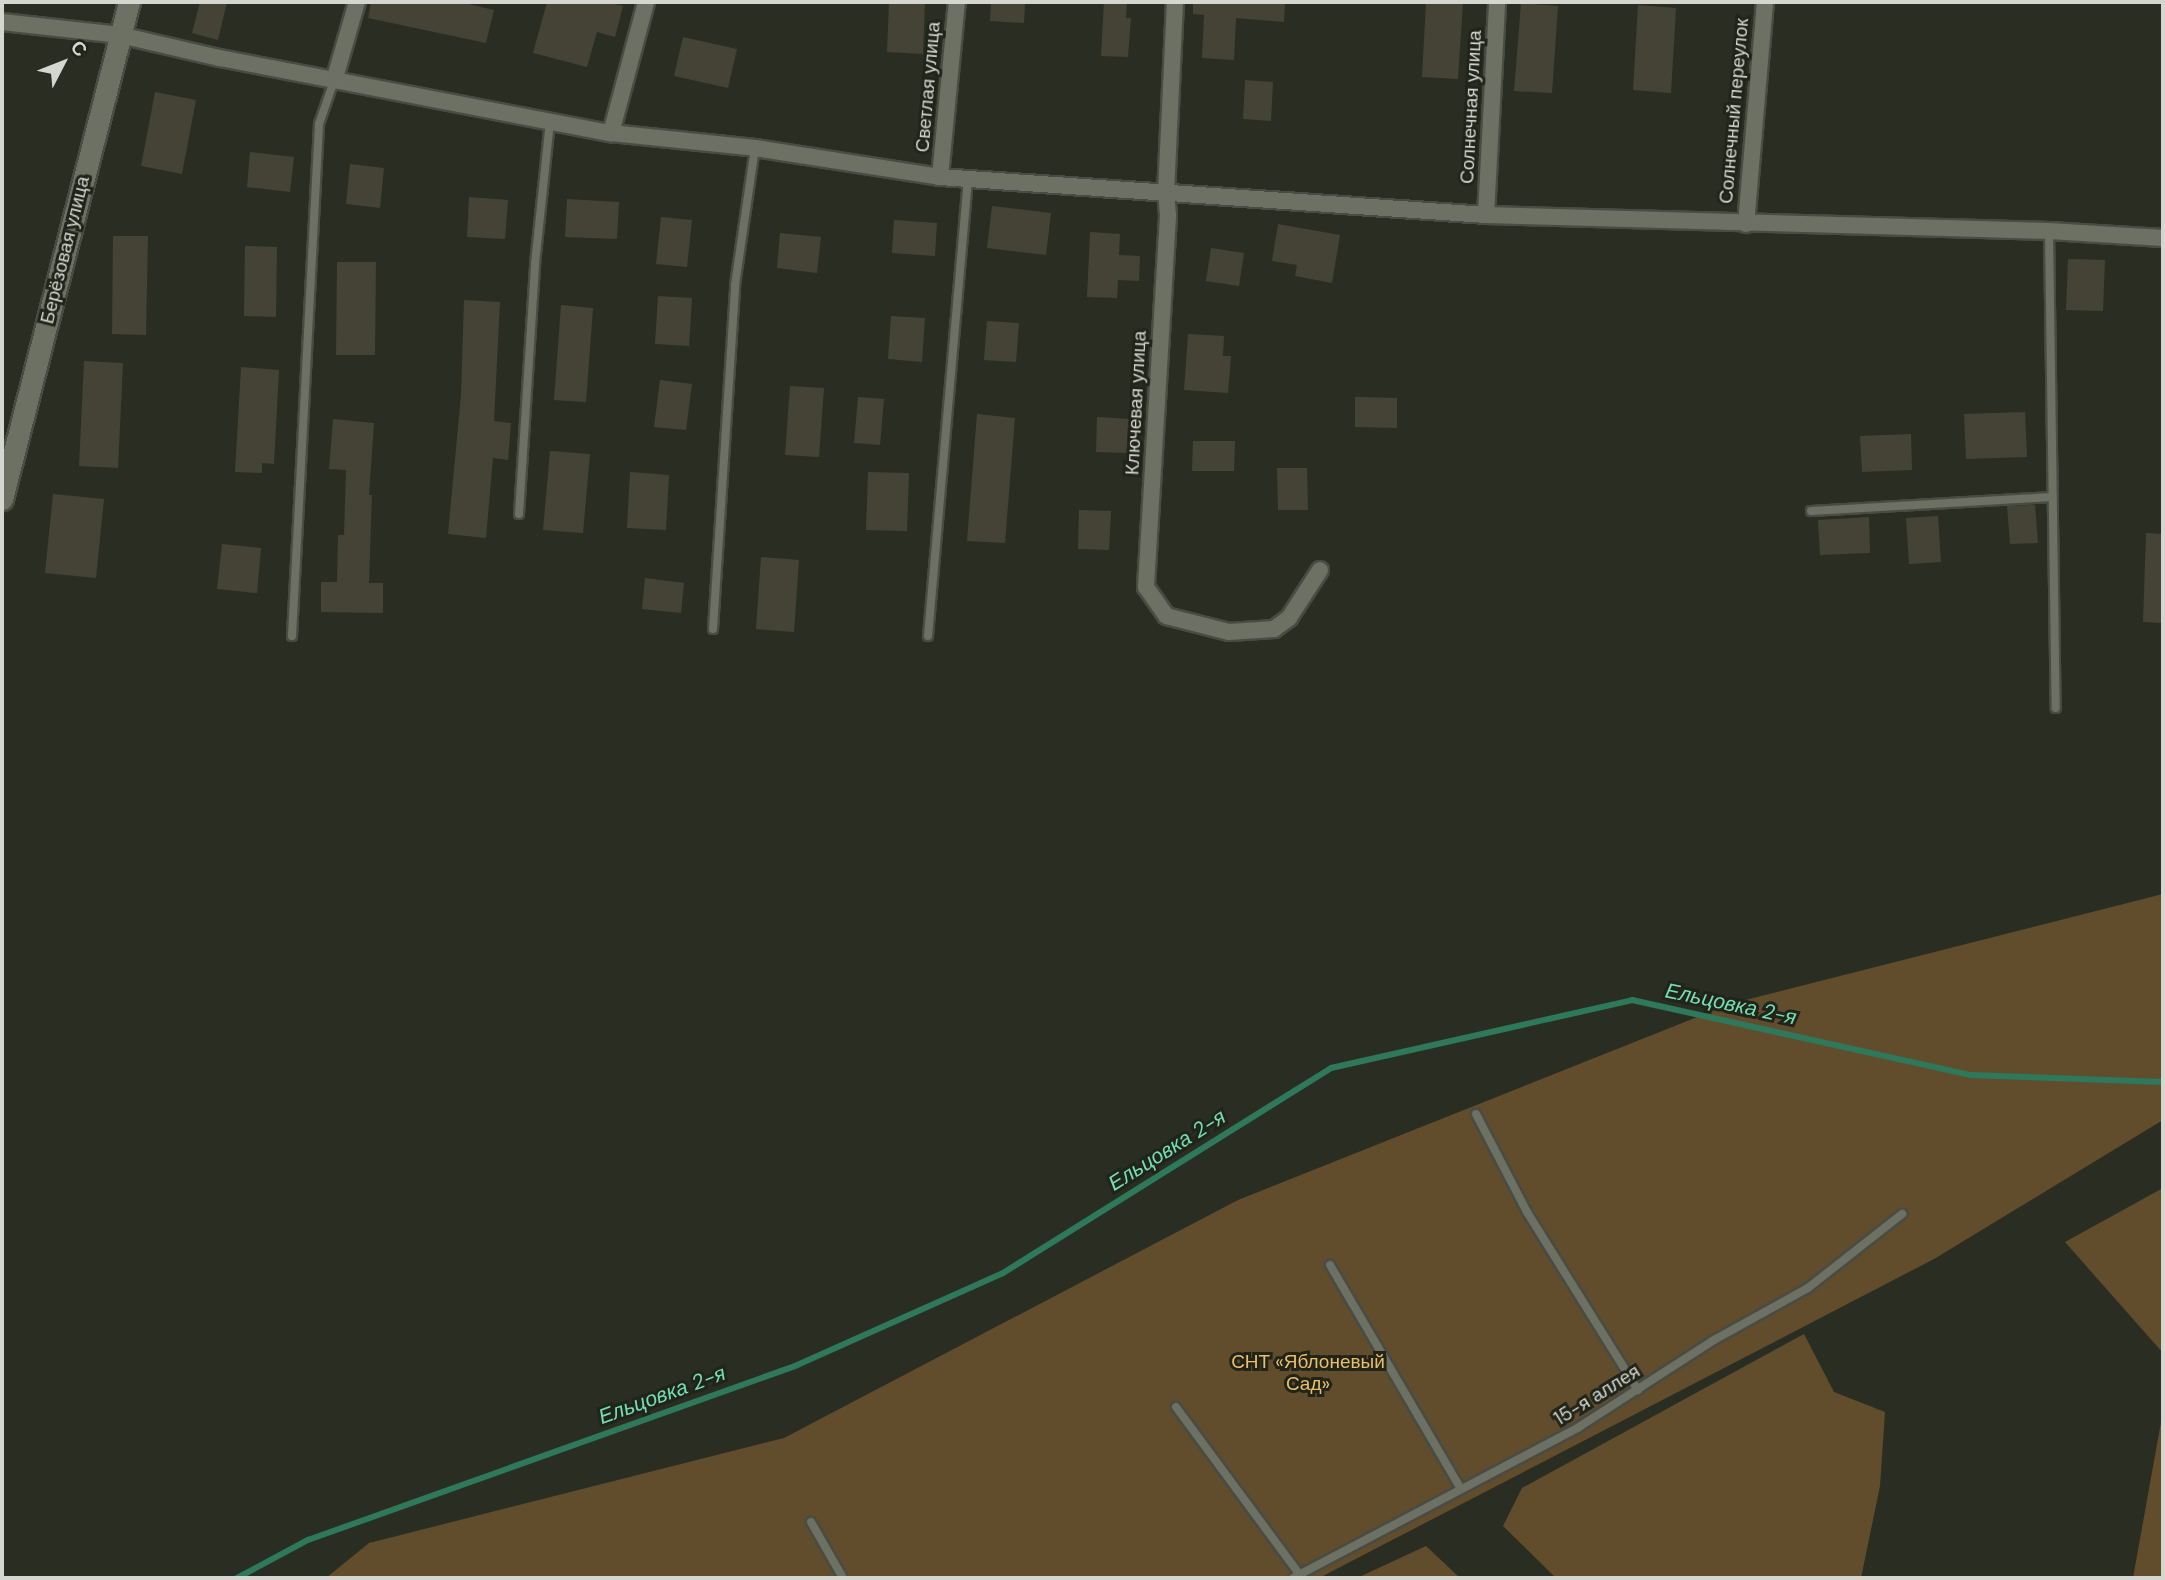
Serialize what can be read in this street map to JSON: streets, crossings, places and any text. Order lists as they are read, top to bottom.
{
  "streets": {
    "main road": ["Берёзовая улица"],
    "street": [
      "Светлая улица",
      "Солнечная улица",
      "Солнечный переулок",
      "Ключевая улица"
    ],
    "lane": ["15-я аллея"]
  },
  "water": ["Ельцовка 2-я"],
  "parks": ["СНТ «Яблоневый Сад»"],
  "north": "top right"
}
